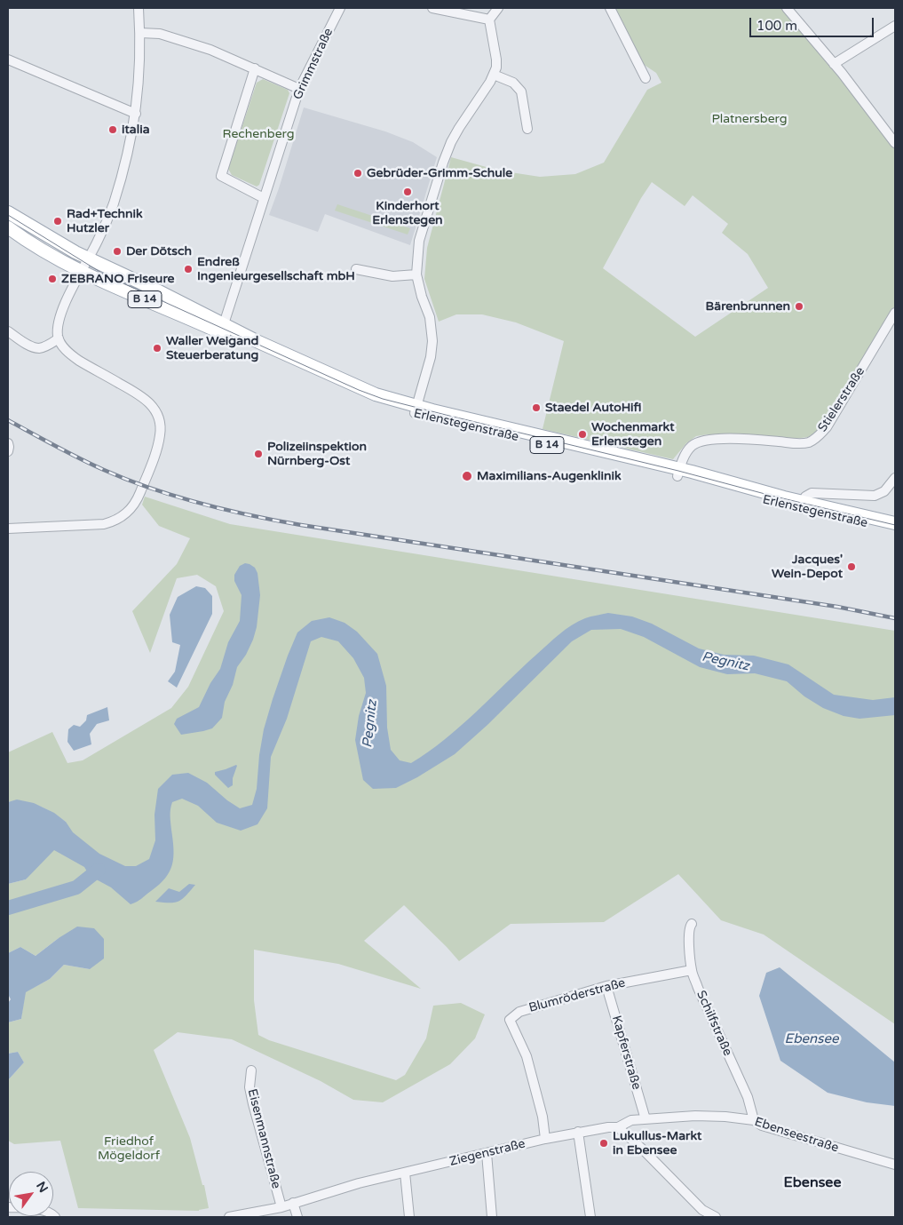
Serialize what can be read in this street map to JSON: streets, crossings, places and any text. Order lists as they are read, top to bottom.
{
  "streets": {
    "main road": ["B 14", "Erlenstegenstraße"],
    "street": [
      "Grimmstraße",
      "Stielerstraße",
      "Blumröderstraße",
      "Schilfstraße",
      "Kapferstraße",
      "Ebenseestraße",
      "Eisenmannstraße",
      "Ziegenstraße"
    ]
  },
  "crossings": [
    ["Grimmstraße", "Erlenstegenstraße"],
    ["B 14", "Erlenstegenstraße"],
    ["Stielerstraße", "Erlenstegenstraße"],
    ["Blumröderstraße", "Schilfstraße"],
    ["Blumröderstraße", "Kapferstraße"],
    ["Blumröderstraße", "Ziegenstraße"],
    ["Schilfstraße", "Ebenseestraße"],
    ["Kapferstraße", "Ebenseestraße"],
    ["Ebenseestraße", "Ziegenstraße"],
    ["Eisenmannstraße", "Ziegenstraße"]
  ],
  "districts": ["Ebensee"],
  "water": ["Pegnitz", "Ebensee"],
  "parks": ["Platnersberg", "Rechenberg", "Friedhof Mögeldorf"],
  "places": [
    "italia",
    "Gebrüder-Grimm-Schule",
    "Kinderhort Erlenstegen",
    "Rad+Technik Hutzler",
    "Der Dötsch",
    "Endreß Ingenieurgesellschaft mbH",
    "ZEBRANO Friseure",
    "Bärenbrunnen",
    "Waller Weigand Steuerberatung",
    "Staedel AutoHifi",
    "Wochenmarkt Erlenstegen",
    "Polizeiinspektion Nürnberg-Ost",
    "Maximilians-Augenklinik",
    "Jacques' Wein-Depot",
    "Lukullus-Markt in Ebensee"
  ],
  "scale_bar": "100 m",
  "north": "top right"
}
